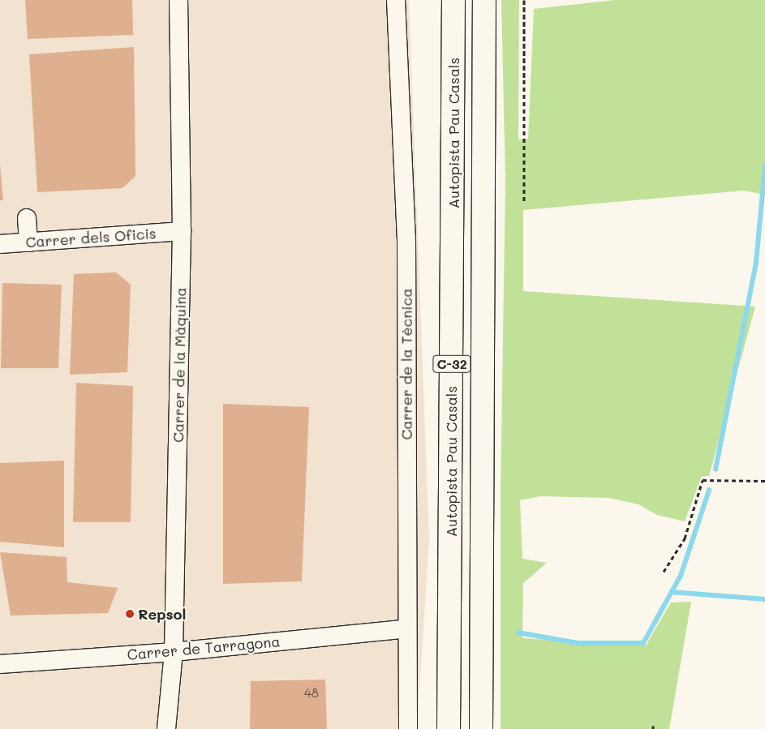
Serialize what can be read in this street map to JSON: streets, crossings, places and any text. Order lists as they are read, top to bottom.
{
  "streets": {
    "highway": ["Autopista Pau Casals", "C-32"],
    "street": [
      "Carrer dels Oficis",
      "Carrer de la Tècnica",
      "Carrer de la Màquina",
      "Carrer de Tarragona"
    ]
  },
  "crossings": [
    ["Carrer dels Oficis", "Carrer de la Màquina"],
    ["Carrer de la Tècnica", "Carrer de Tarragona"],
    ["Carrer de la Màquina", "Carrer de Tarragona"]
  ],
  "places": ["Repsol"],
  "house_numbers": ["48"]
}
